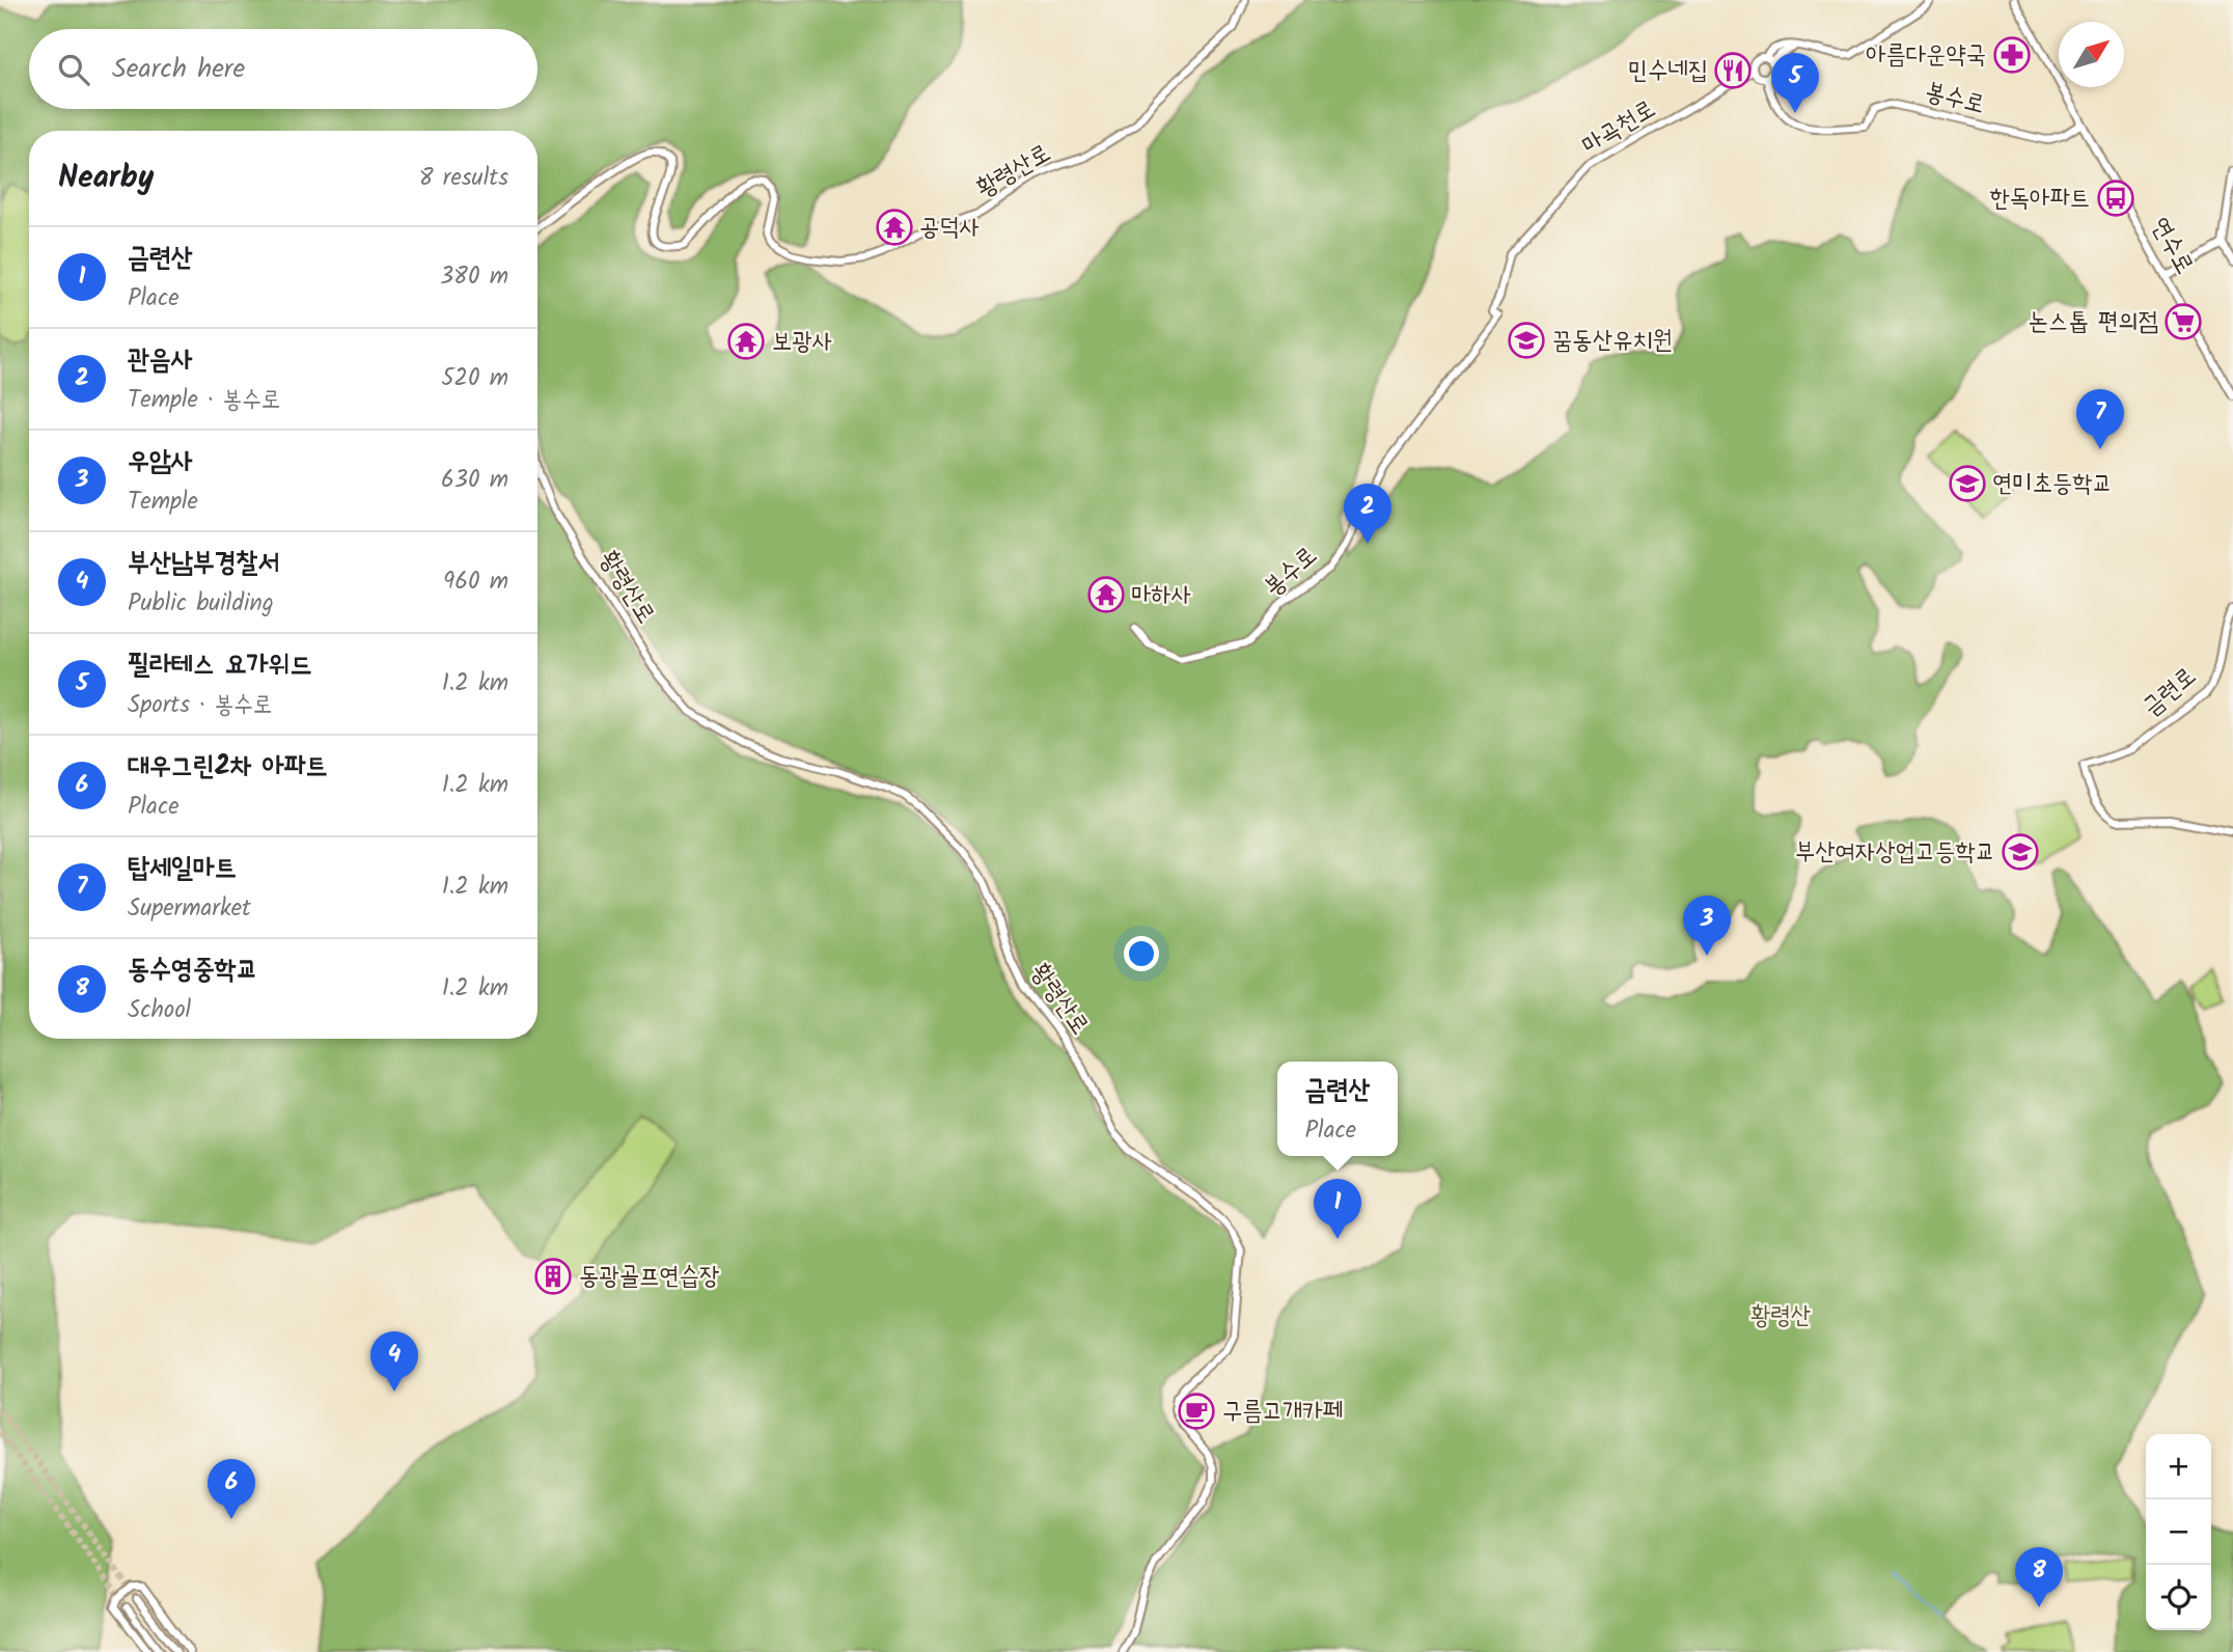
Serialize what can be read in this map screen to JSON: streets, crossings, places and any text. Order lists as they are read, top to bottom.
{
  "streets": {
    "street": [
      "봉수로",
      "마곡천로",
      "황령산로",
      "연수로",
      "금련로"
    ]
  },
  "crossings": [
    ["봉수로", "마곡천로"],
    ["봉수로", "연수로"]
  ],
  "parks": ["황령산"],
  "places": {
    "pharmacy": ["아름다운약국"],
    "restaurant": ["민수네집"],
    "bus stop": ["한독아파트"],
    "temple": ["공덕사", "보광사", "마하사"],
    "supermarket": ["논스톱 편의점"],
    "school or university": ["꿈동산유치원", "연미초등학교", "부산여자상업고등학교"],
    "building": ["동광골프연습장"],
    "cafe": ["구름고개카페"]
  },
  "north": "top right",
  "page": {
    "search": "Search here",
    "pins": [
      "5",
      "7",
      "2",
      "3",
      "1",
      "4",
      "6",
      "8"
    ],
    "heading": ["Nearby", "8 results"],
    "list": [
      {
        "mark": "1",
        "name": "금련산",
        "note": "Place",
        "value": "380 m"
      },
      {
        "mark": "2",
        "name": "관음사",
        "note": "Temple · 봉수로",
        "value": "520 m"
      },
      {
        "mark": "3",
        "name": "우암사",
        "note": "Temple",
        "value": "630 m"
      },
      {
        "mark": "4",
        "name": "부산남부경찰서",
        "note": "Public building",
        "value": "960 m"
      },
      {
        "mark": "5",
        "name": "필라테스 요가위드",
        "note": "Sports · 봉수로",
        "value": "1.2 km"
      },
      {
        "mark": "6",
        "name": "대우그린2차 아파트",
        "note": "Place",
        "value": "1.2 km"
      },
      {
        "mark": "7",
        "name": "탑세일마트",
        "note": "Supermarket",
        "value": "1.2 km"
      },
      {
        "mark": "8",
        "name": "동수영중학교",
        "note": "School",
        "value": "1.2 km"
      }
    ],
    "popup": ["금련산", "Place"],
    "map_buttons": ["+", "−"]
  }
}
